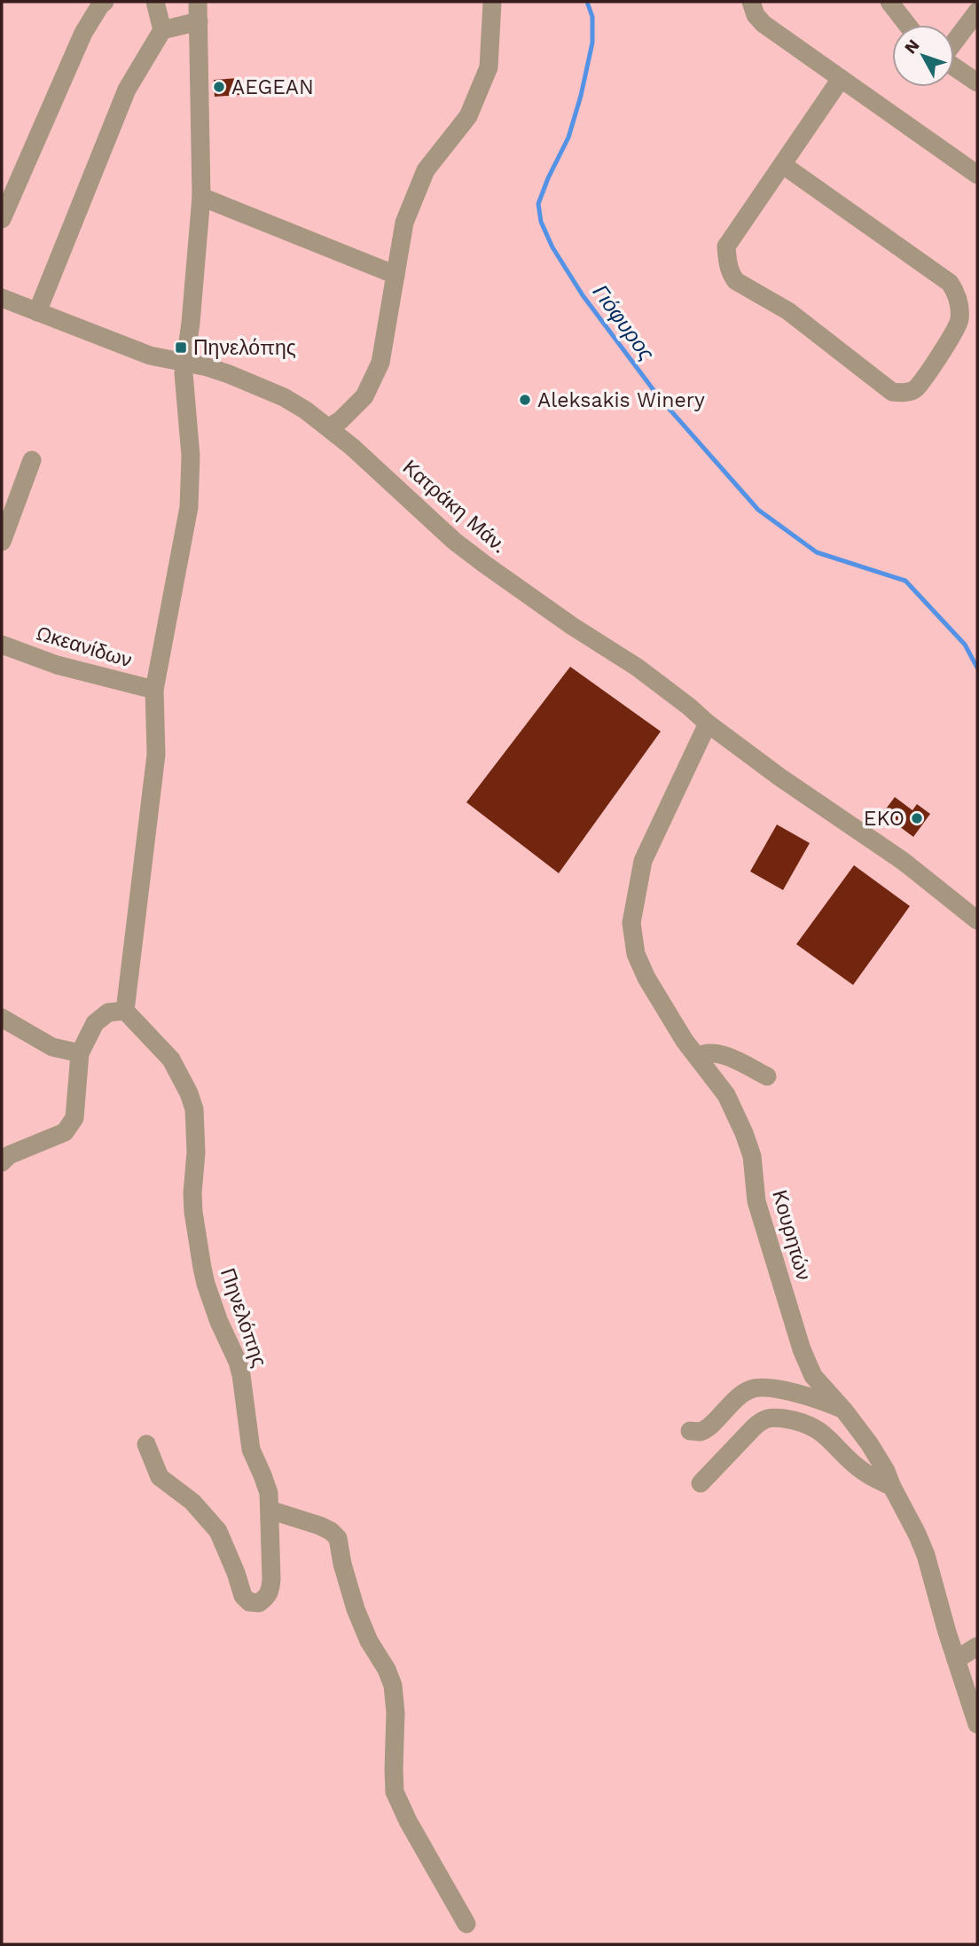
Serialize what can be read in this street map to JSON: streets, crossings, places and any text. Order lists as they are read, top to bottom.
{
  "streets": {
    "street": [
      "Κατράκη Μάν.",
      "Ωκεανίδων",
      "Κουρητών",
      "Πηνελόπης"
    ]
  },
  "crossings": [
    ["Κατράκη Μάν.", "Κουρητών"]
  ],
  "water": ["Γιόφυρος"],
  "places": {
    "other": ["AEGEAN", "Aleksakis Winery", "EKO"],
    "transit": ["Πηνελόπης"]
  },
  "north": "top left"
}
